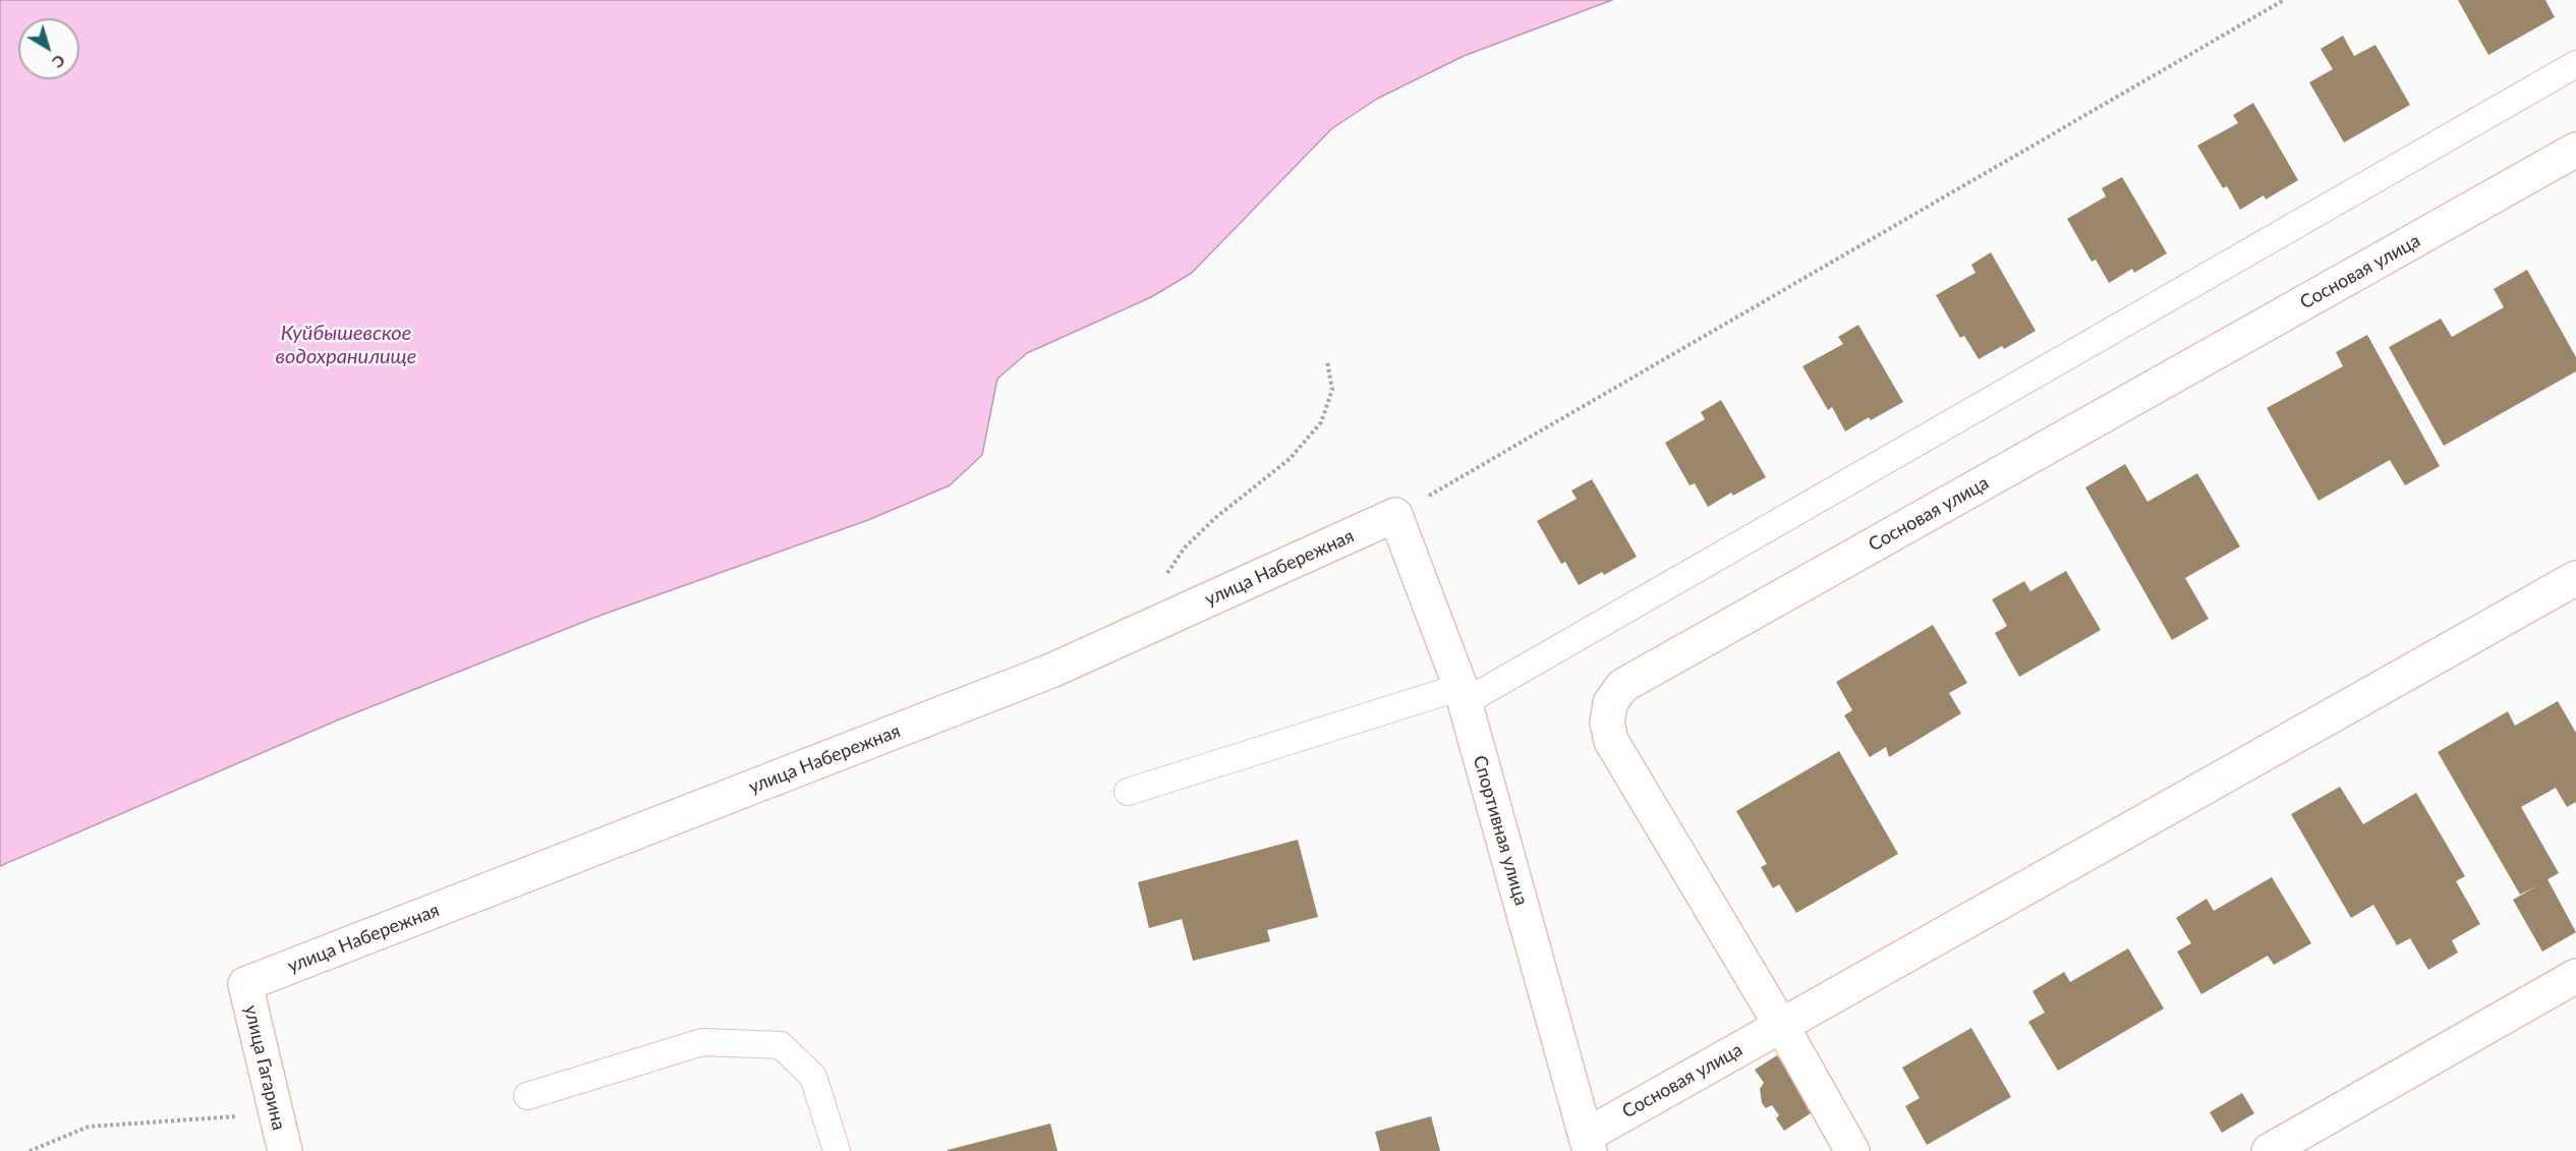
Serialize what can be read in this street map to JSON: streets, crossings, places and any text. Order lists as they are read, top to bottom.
{
  "streets": {
    "street": [
      "Сосновая улица",
      "улица Набережная",
      "Спортивная улица",
      "улица Гагарина"
    ]
  },
  "crossings": [
    ["Сосновая улица", "Спортивная улица"],
    ["улица Набережная", "Спортивная улица"],
    ["улица Набережная", "улица Гагарина"]
  ],
  "water": ["Куйбышевское водохранилище"],
  "north": "bottom right"
}
